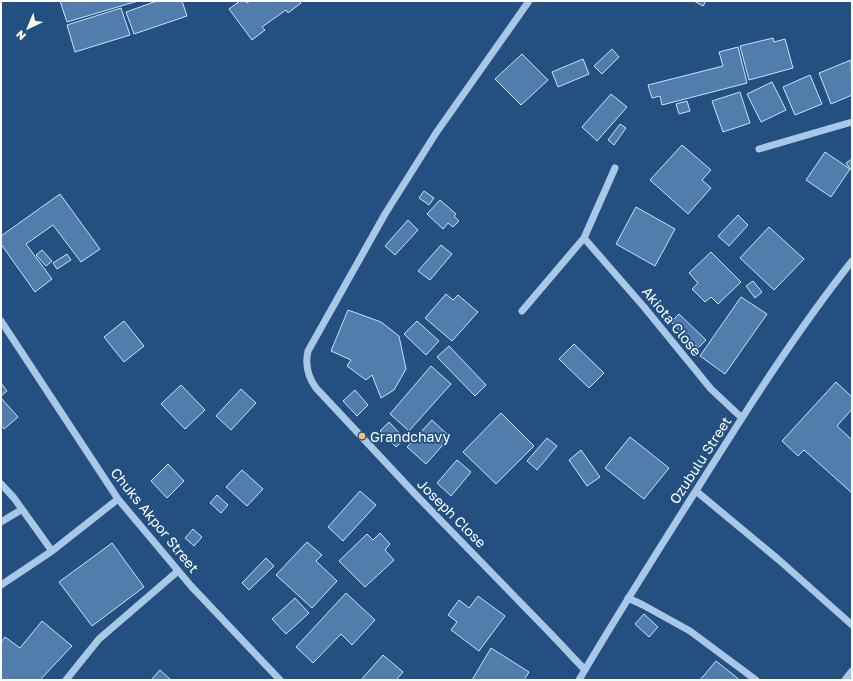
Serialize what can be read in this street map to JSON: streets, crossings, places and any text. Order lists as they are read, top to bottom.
{
  "streets": {
    "street": [
      "Akiota Close",
      "Ozubulu Street",
      "Joseph Close",
      "Chuks Akpor Street"
    ]
  },
  "crossings": [
    ["Akiota Close", "Ozubulu Street"],
    ["Ozubulu Street", "Joseph Close"]
  ],
  "places": ["Grandchavy"],
  "north": "bottom left"
}
